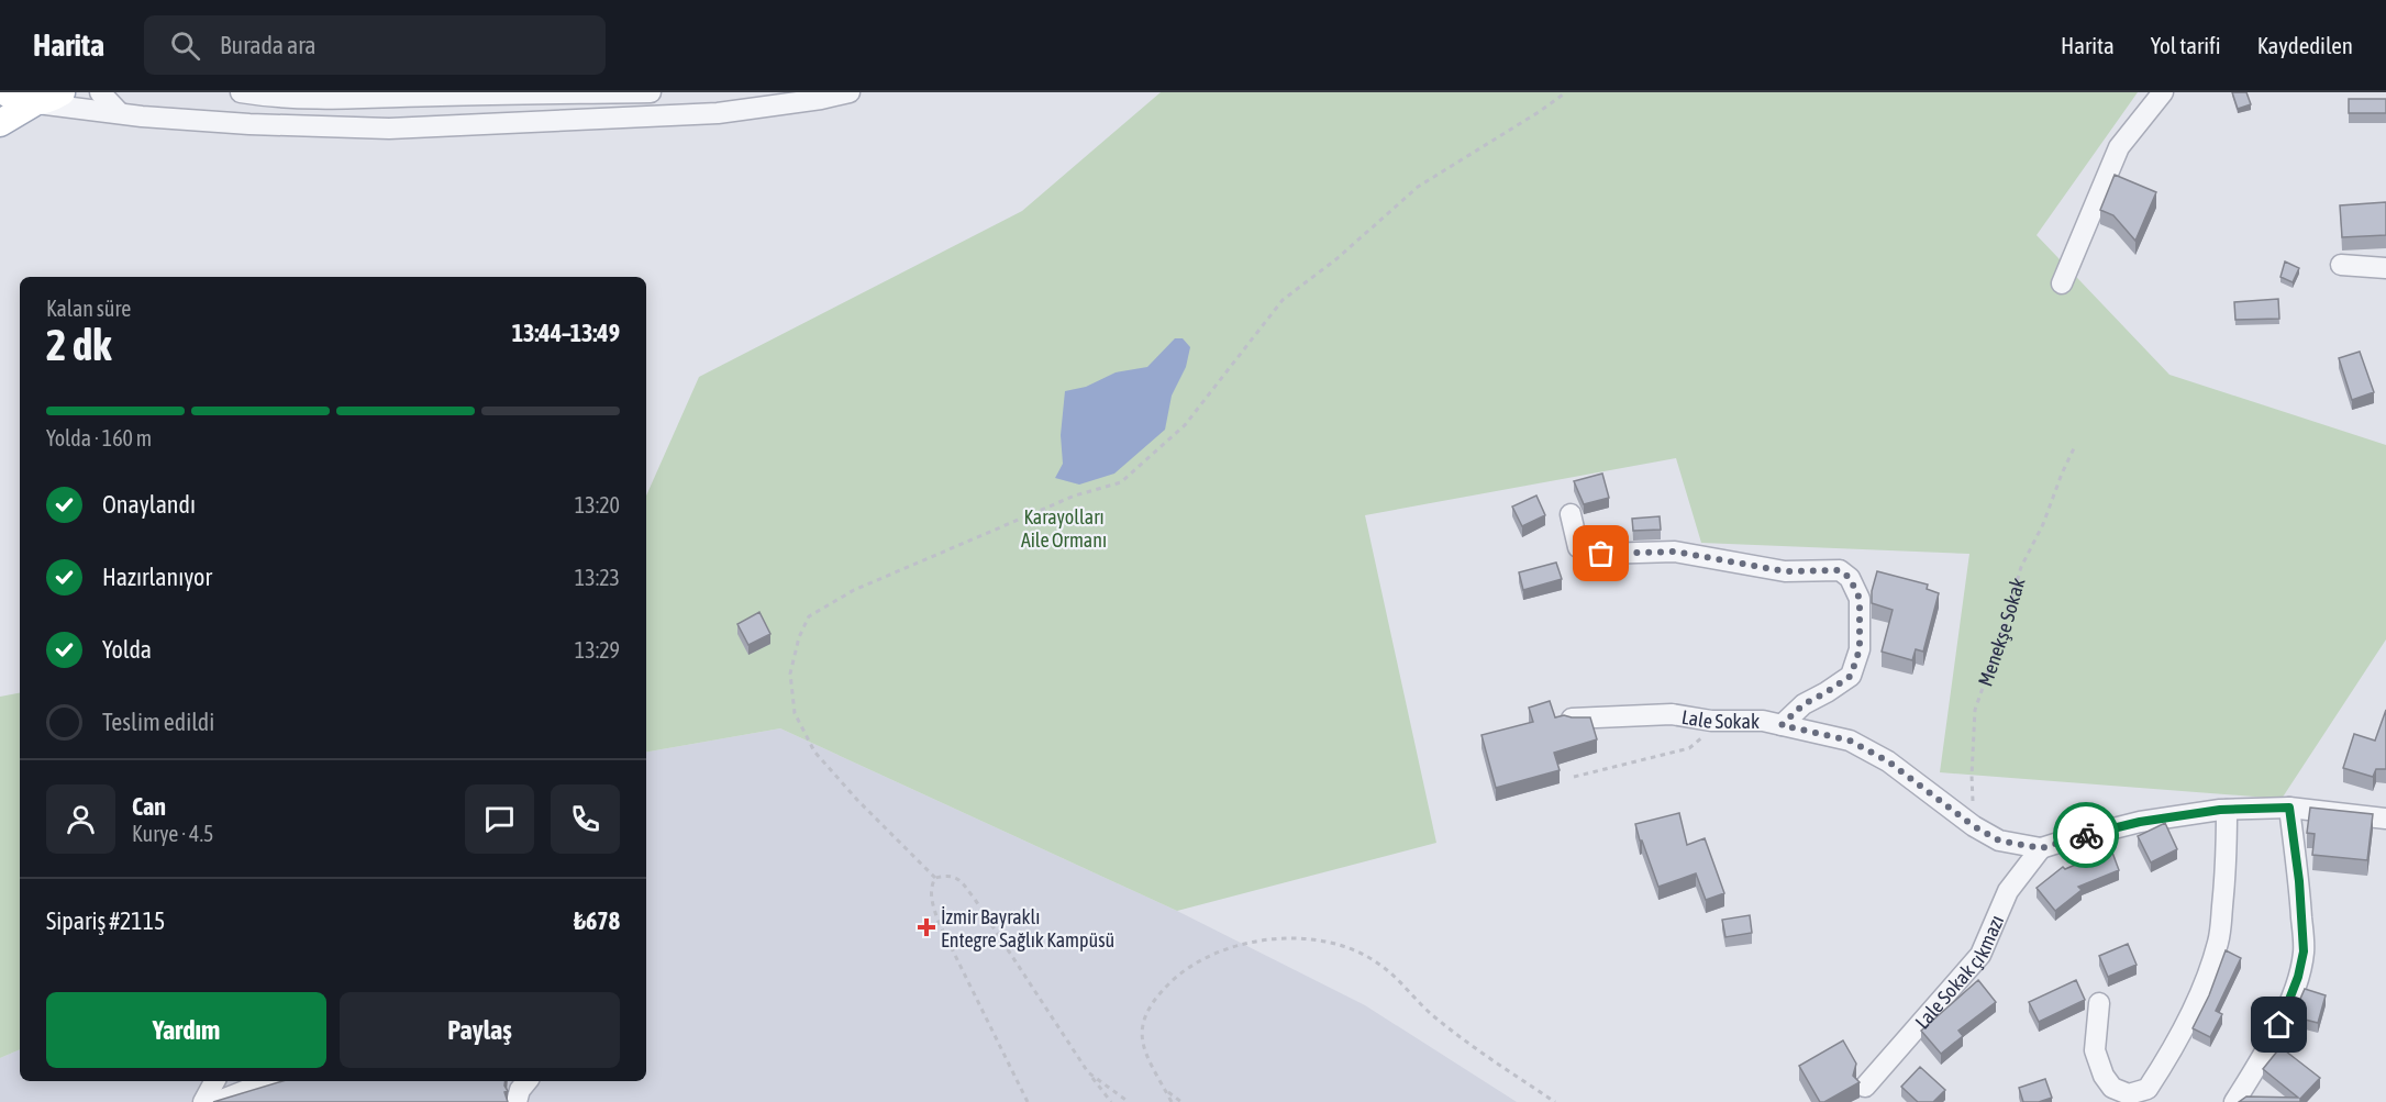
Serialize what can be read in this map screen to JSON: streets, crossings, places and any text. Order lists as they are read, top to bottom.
{
  "streets": {
    "street": ["Lale Sokak", "Lale Sokak çıkmazı"],
    "path": ["Menekşe Sokak"]
  },
  "crossings": [
    ["Menekşe Sokak", "Lale Sokak"],
    ["Lale Sokak", "Lale Sokak çıkmazı"]
  ],
  "parks": ["Karayolları Aile Ormanı"],
  "places": {
    "health": ["İzmir Bayraklı Entegre Sağlık Kampüsü"]
  },
  "page": {
    "header": "Harita",
    "search": "Burada ara",
    "nav": ["Harita", "Yol tarifi", "Kaydedilen"],
    "heading": ["2 dk", "Kalan süre", "13:44–13:49"],
    "panel": [
      "Can",
      "Kurye · 4.5",
      "Sipariş #2115",
      "₺678"
    ],
    "bar": "Yolda · 160 m",
    "list": [
      ["Onaylandı", "13:20"],
      ["Hazırlanıyor", "13:23"],
      ["Yolda", "13:29"],
      "Teslim edildi"
    ],
    "buttons": ["Yardım", "Paylaş"]
  }
}
